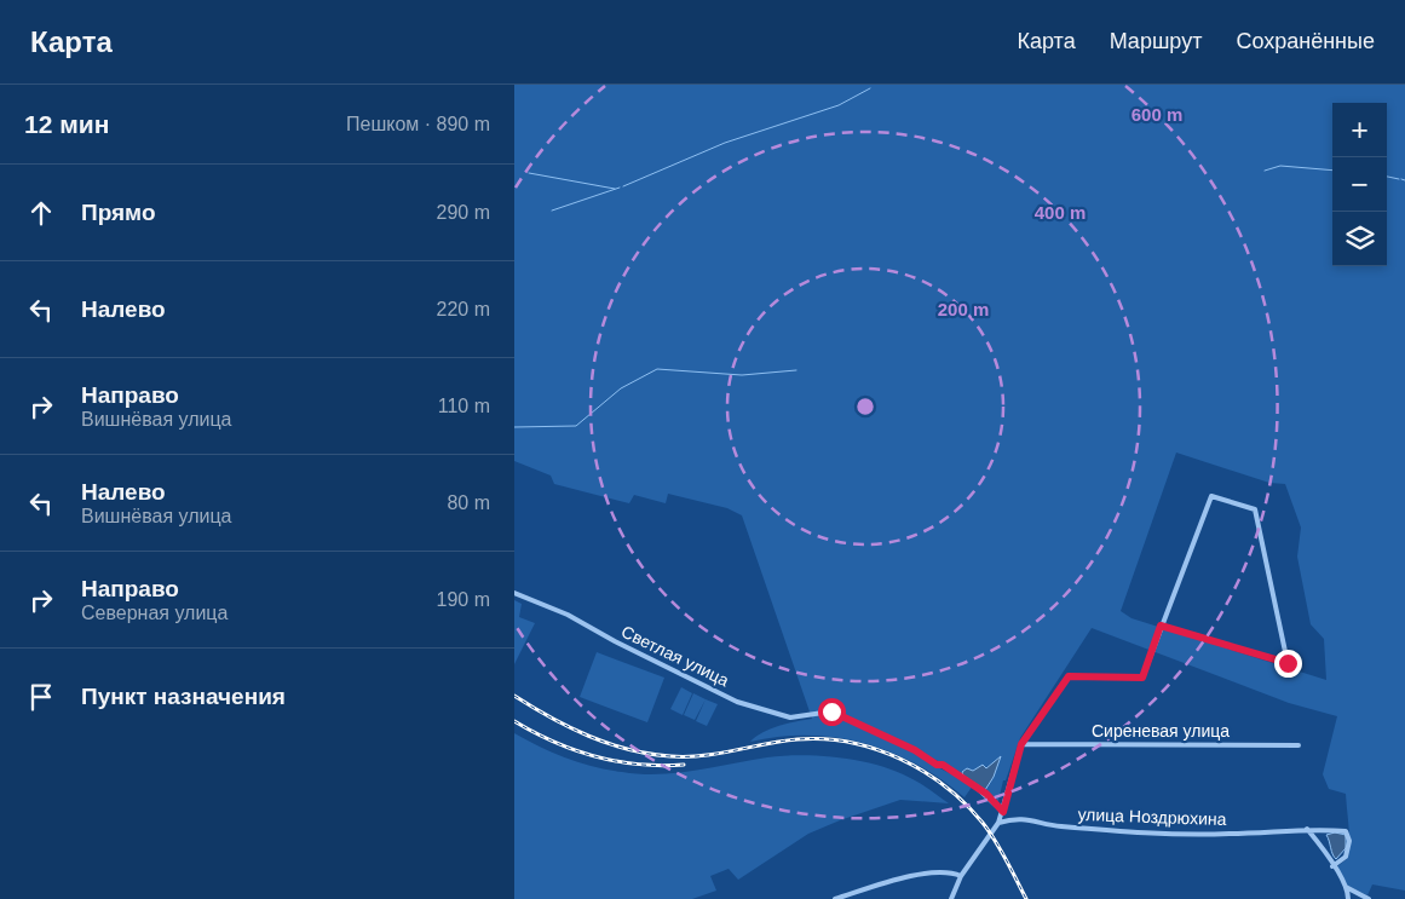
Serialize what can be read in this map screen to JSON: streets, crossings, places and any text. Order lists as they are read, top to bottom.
{
  "streets": {
    "street": ["Светлая улица", "Сиреневая улица", "улица Ноздрюхина"]
  },
  "page": {
    "header": "Карта",
    "nav": ["Карта", "Маршрут", "Сохранённые"],
    "heading": ["12 мин", "Пешком · 890 m"],
    "map_buttons": ["+", "−"],
    "list": [
      ["Прямо", "290 m"],
      ["Налево", "220 m"],
      ["Направо", "Вишнёвая улица", "110 m"],
      ["Налево", "Вишнёвая улица", "80 m"],
      ["Направо", "Северная улица", "190 m"],
      "Пункт назначения"
    ]
  },
  "rings": ["600 m", "400 m", "200 m"]
}
